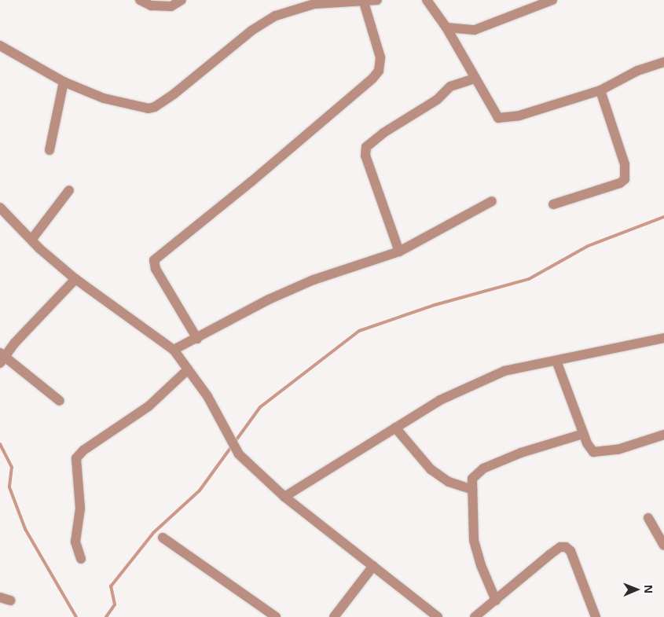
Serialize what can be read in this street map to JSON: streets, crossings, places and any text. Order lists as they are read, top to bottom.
{
  "north": "right"
}
